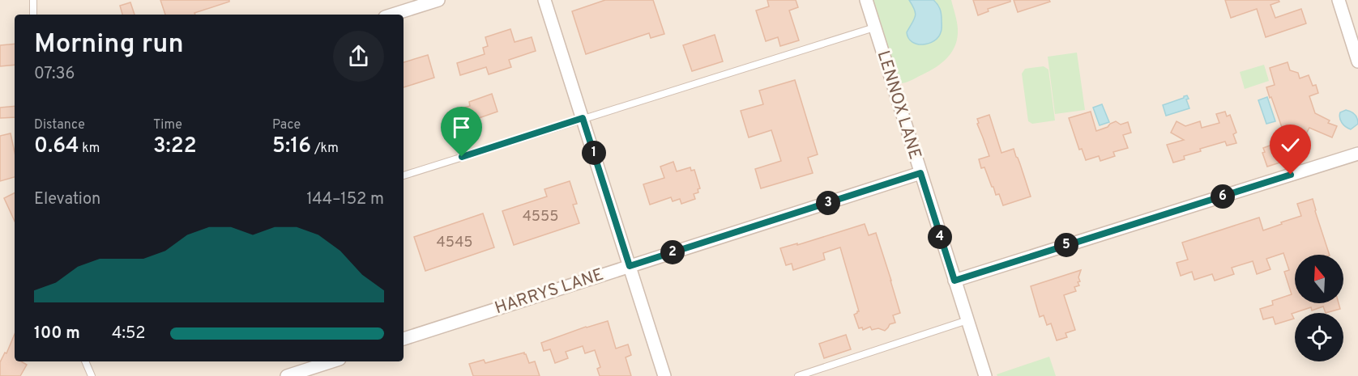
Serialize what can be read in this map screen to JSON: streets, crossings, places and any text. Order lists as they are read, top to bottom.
{
  "streets": {
    "street": ["LENNOX LANE", "HARRYS LANE"]
  },
  "crossings": [
    ["LENNOX LANE", "HARRYS LANE"]
  ],
  "house_numbers": ["4555", "4545"],
  "north": "top",
  "page": {
    "heading": ["Morning run", "07:36"],
    "stats": [
      ["Distance", "0.64 km"],
      ["Time", "3:22"],
      ["Pace", "5:16 /km"]
    ],
    "pins": [
      "1",
      "6",
      "3",
      "4",
      "5",
      "2"
    ],
    "chart": ["Elevation", "144–152 m"],
    "list": [
      {
        "name": "100 m",
        "note": "4:52"
      }
    ]
  }
}
